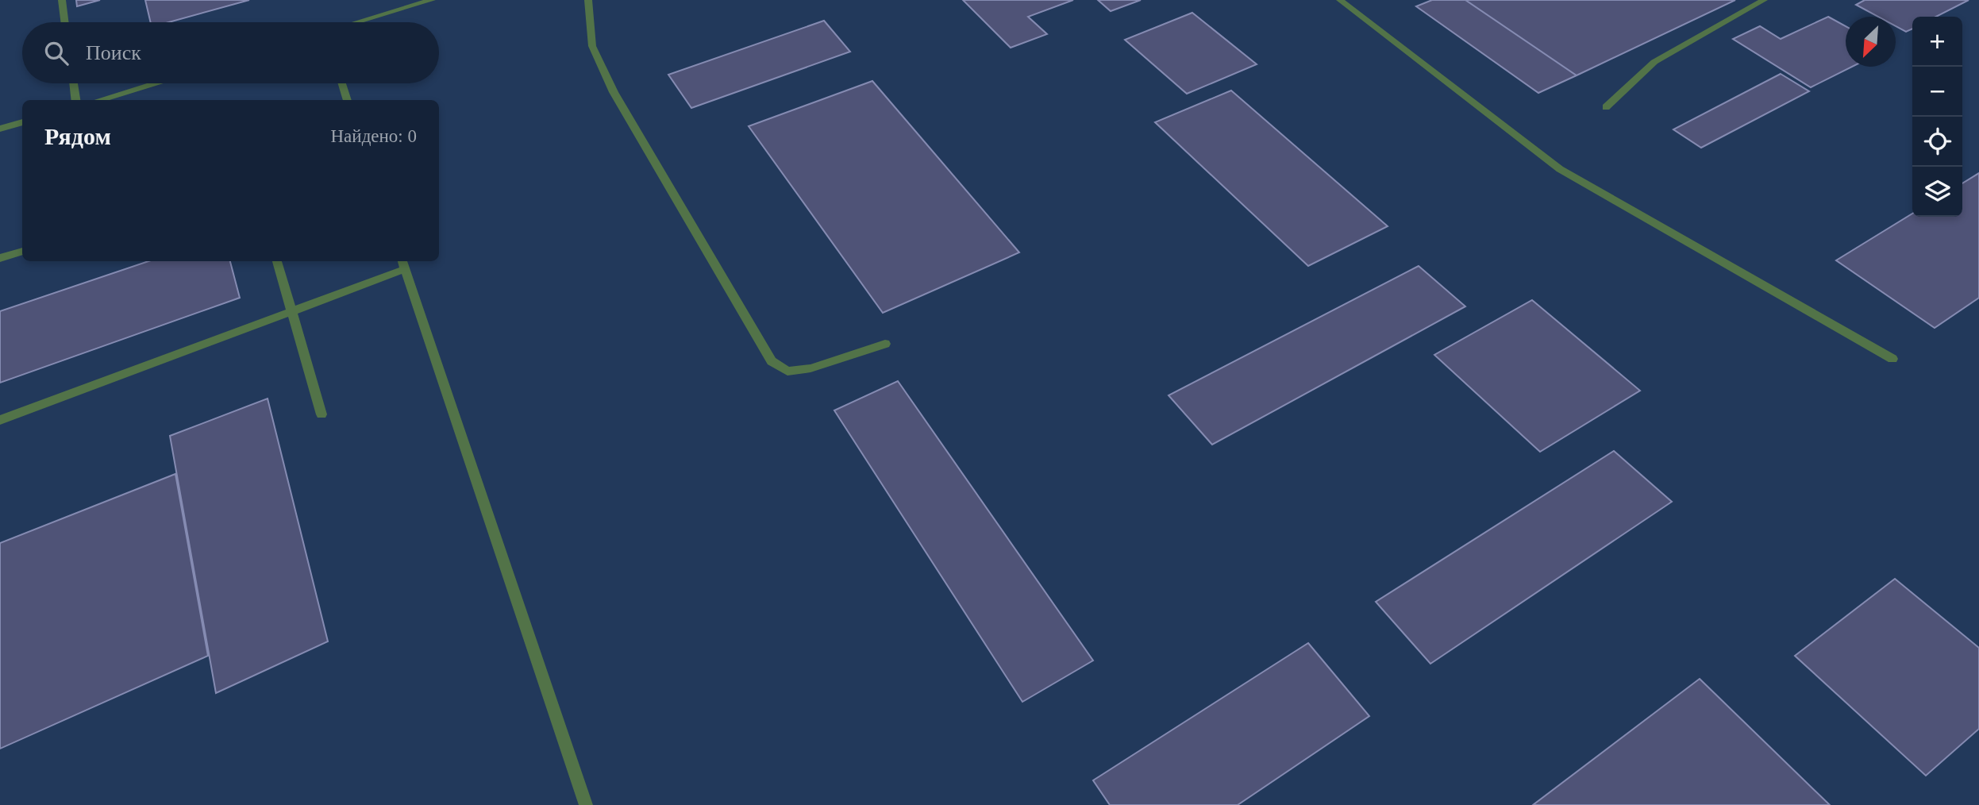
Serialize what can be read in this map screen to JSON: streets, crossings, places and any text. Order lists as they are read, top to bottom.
{
  "north": "bottom left",
  "page": {
    "map_buttons": ["+", "−"],
    "search": "Поиск",
    "heading": ["Рядом", "Найдено: 0"]
  }
}
